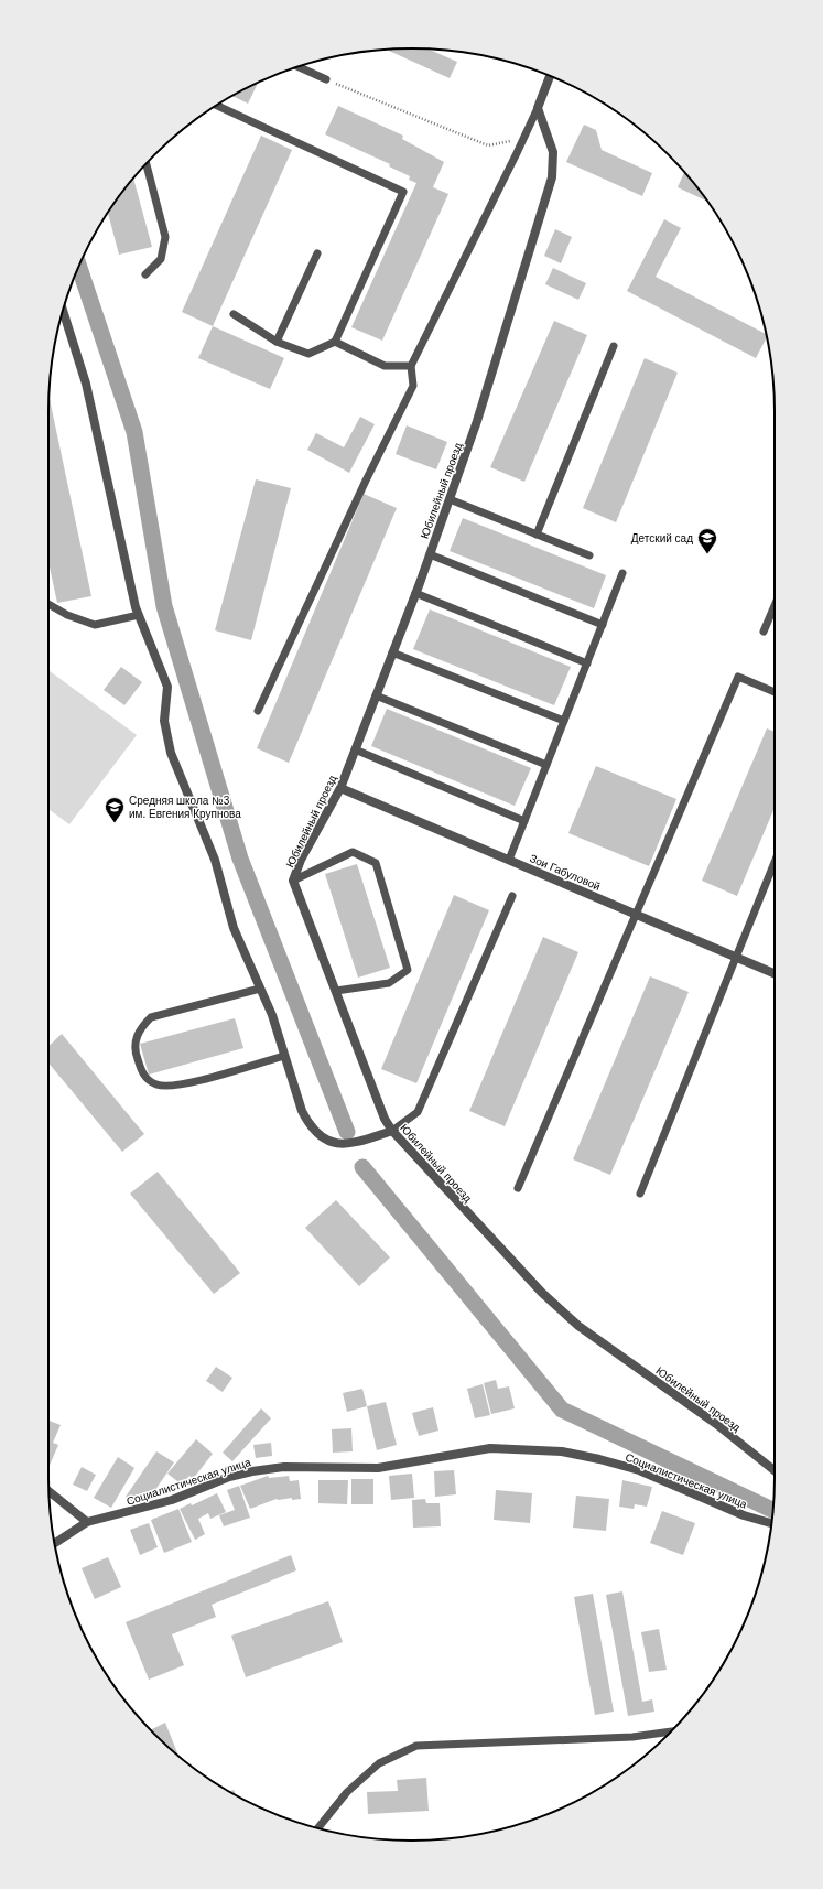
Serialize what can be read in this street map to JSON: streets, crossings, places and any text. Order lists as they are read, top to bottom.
{
  "streets": {
    "street": ["Юбилейный проезд", "Зои Габуловой", "Социалистическая улица"]
  },
  "crossings": [
    ["Юбилейный проезд", "Зои Габуловой"]
  ],
  "places": {
    "school or university": ["Детский сад", "Средняя школа №3 им. Евгения Крупнова"]
  }
}
